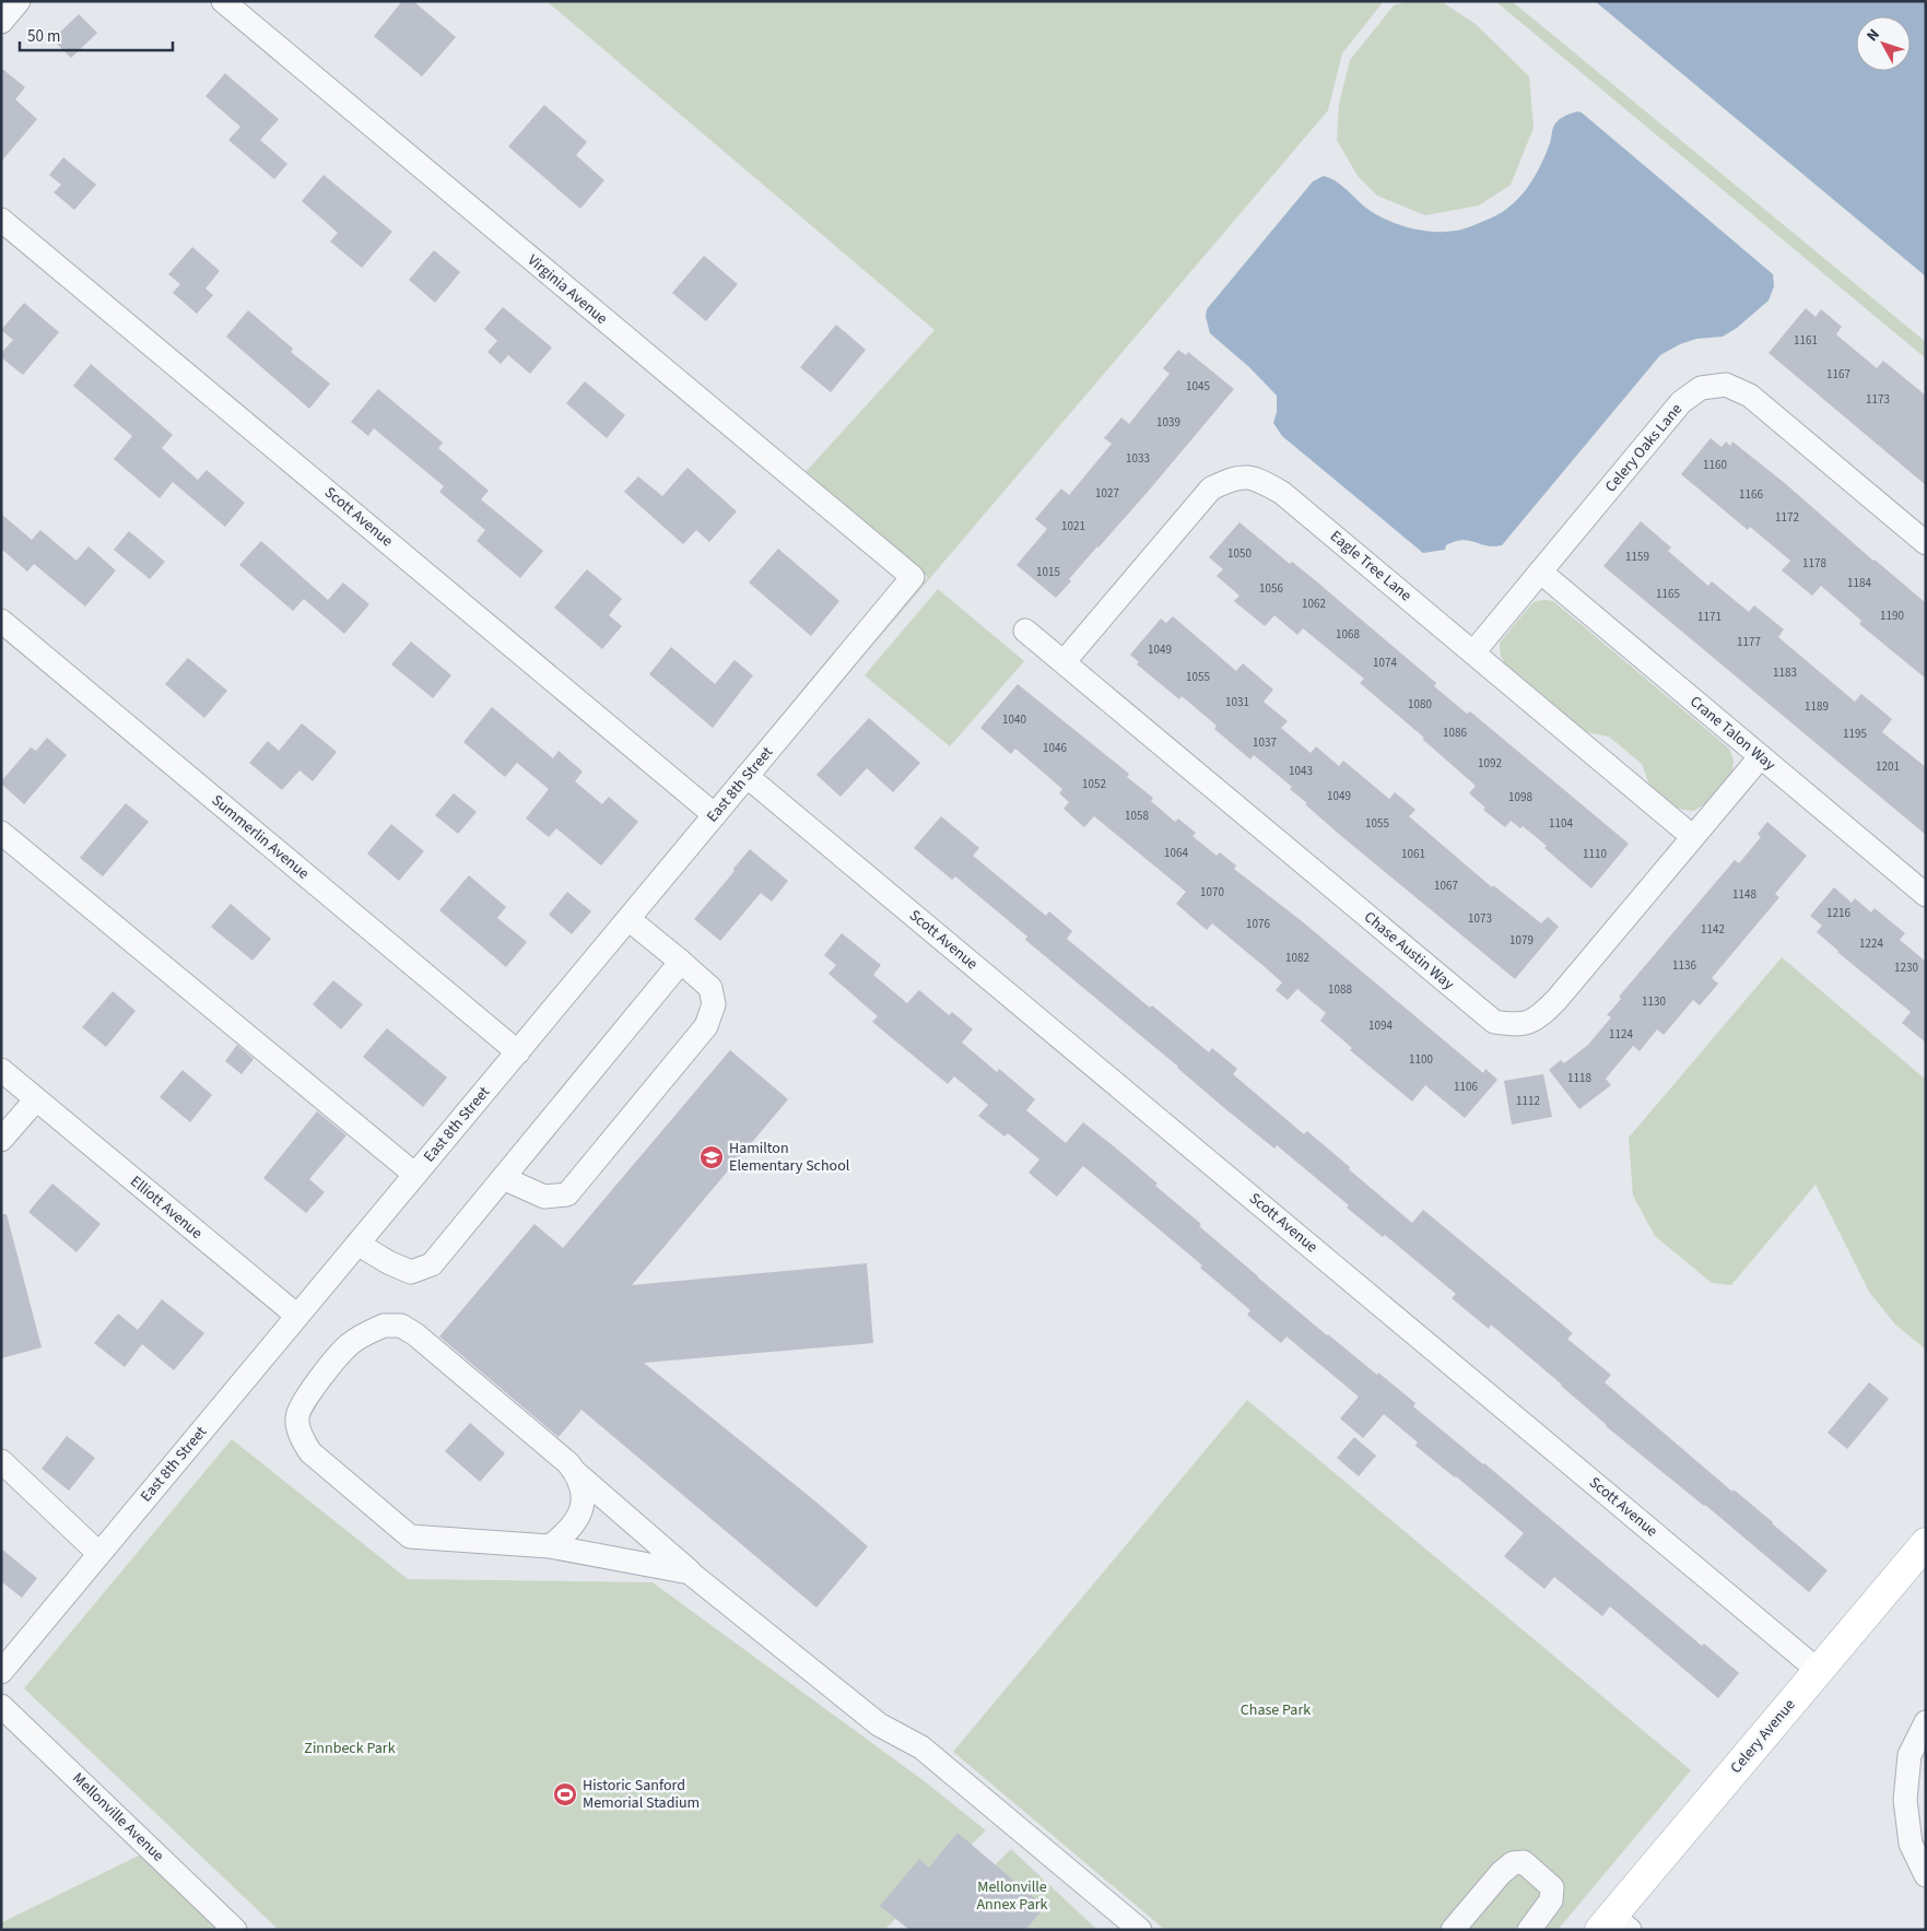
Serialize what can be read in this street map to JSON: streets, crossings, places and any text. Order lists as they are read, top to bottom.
{
  "streets": {
    "main road": ["Celery Avenue"],
    "street": [
      "Virginia Avenue",
      "Celery Oaks Lane",
      "Scott Avenue",
      "Eagle Tree Lane",
      "Crane Talon Way",
      "East 8th Street",
      "Summerlin Avenue",
      "Chase Austin Way",
      "Elliott Avenue",
      "Mellonville Avenue"
    ]
  },
  "crossings": [
    ["Virginia Avenue", "East 8th Street"],
    ["Celery Oaks Lane", "Eagle Tree Lane"],
    ["Celery Oaks Lane", "Crane Talon Way"],
    ["Scott Avenue", "East 8th Street"],
    ["Scott Avenue", "Celery Avenue"],
    ["Eagle Tree Lane", "Chase Austin Way"],
    ["Crane Talon Way", "Chase Austin Way"],
    ["East 8th Street", "Summerlin Avenue"],
    ["East 8th Street", "Elliott Avenue"]
  ],
  "parks": ["Chase Park", "Zinnbeck Park", "Mellonville Annex Park"],
  "places": {
    "school or university": ["Hamilton Elementary School"],
    "sports": ["Historic Sanford Memorial Stadium"]
  },
  "house_numbers": [
    "1161",
    "1167",
    "1045",
    "1173",
    "1039",
    "1033",
    "1160",
    "1027",
    "1166",
    "1172",
    "1021",
    "1050",
    "1159",
    "1178",
    "1015",
    "1184",
    "1056",
    "1165",
    "1062",
    "1190",
    "1171",
    "1068",
    "1177",
    "1049",
    "1074",
    "1183",
    "1055",
    "1031",
    "1080",
    "1189",
    "1040",
    "1086",
    "1195",
    "1037",
    "1046",
    "1092",
    "1201",
    "1043",
    "1052",
    "1049",
    "1098",
    "1058",
    "1055",
    "1104",
    "1064",
    "1061",
    "1110",
    "1067",
    "1070",
    "1148",
    "1216",
    "1073",
    "1076",
    "1142",
    "1079",
    "1224",
    "1082",
    "1136",
    "1230",
    "1088",
    "1130",
    "1094",
    "1124",
    "1100",
    "1118",
    "1106",
    "1112"
  ],
  "scale_bar": "50 m",
  "north": "top left"
}
